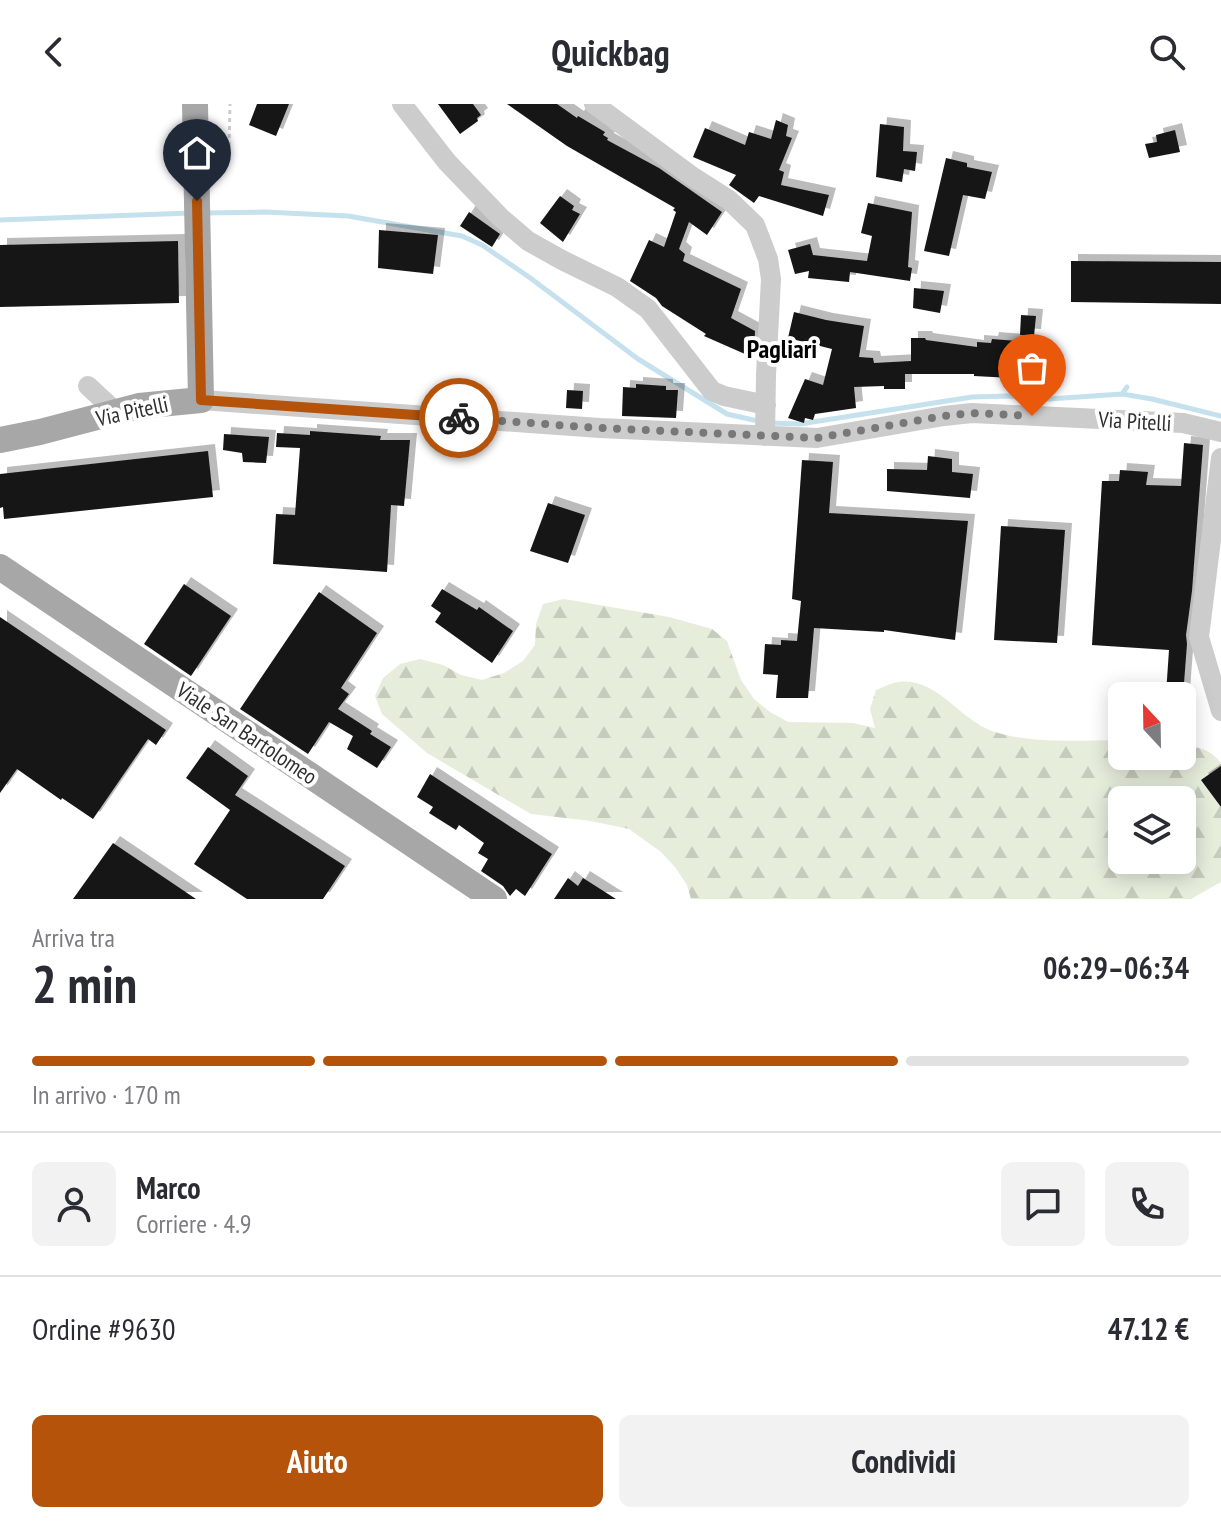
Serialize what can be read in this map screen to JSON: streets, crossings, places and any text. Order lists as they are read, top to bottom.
{
  "streets": {
    "main road": ["Via Pitelli", "Viale San Bartolomeo"]
  },
  "districts": ["Pagliari"],
  "north": "top",
  "page": {
    "header": "Quickbag",
    "heading": ["2 min", "Arriva tra", "06:29–06:34"],
    "panel": [
      "Marco",
      "Corriere · 4.9",
      "Ordine #9630",
      "47.12 €"
    ],
    "bar": "In arrivo · 170 m",
    "buttons": ["Aiuto", "Condividi"]
  }
}
